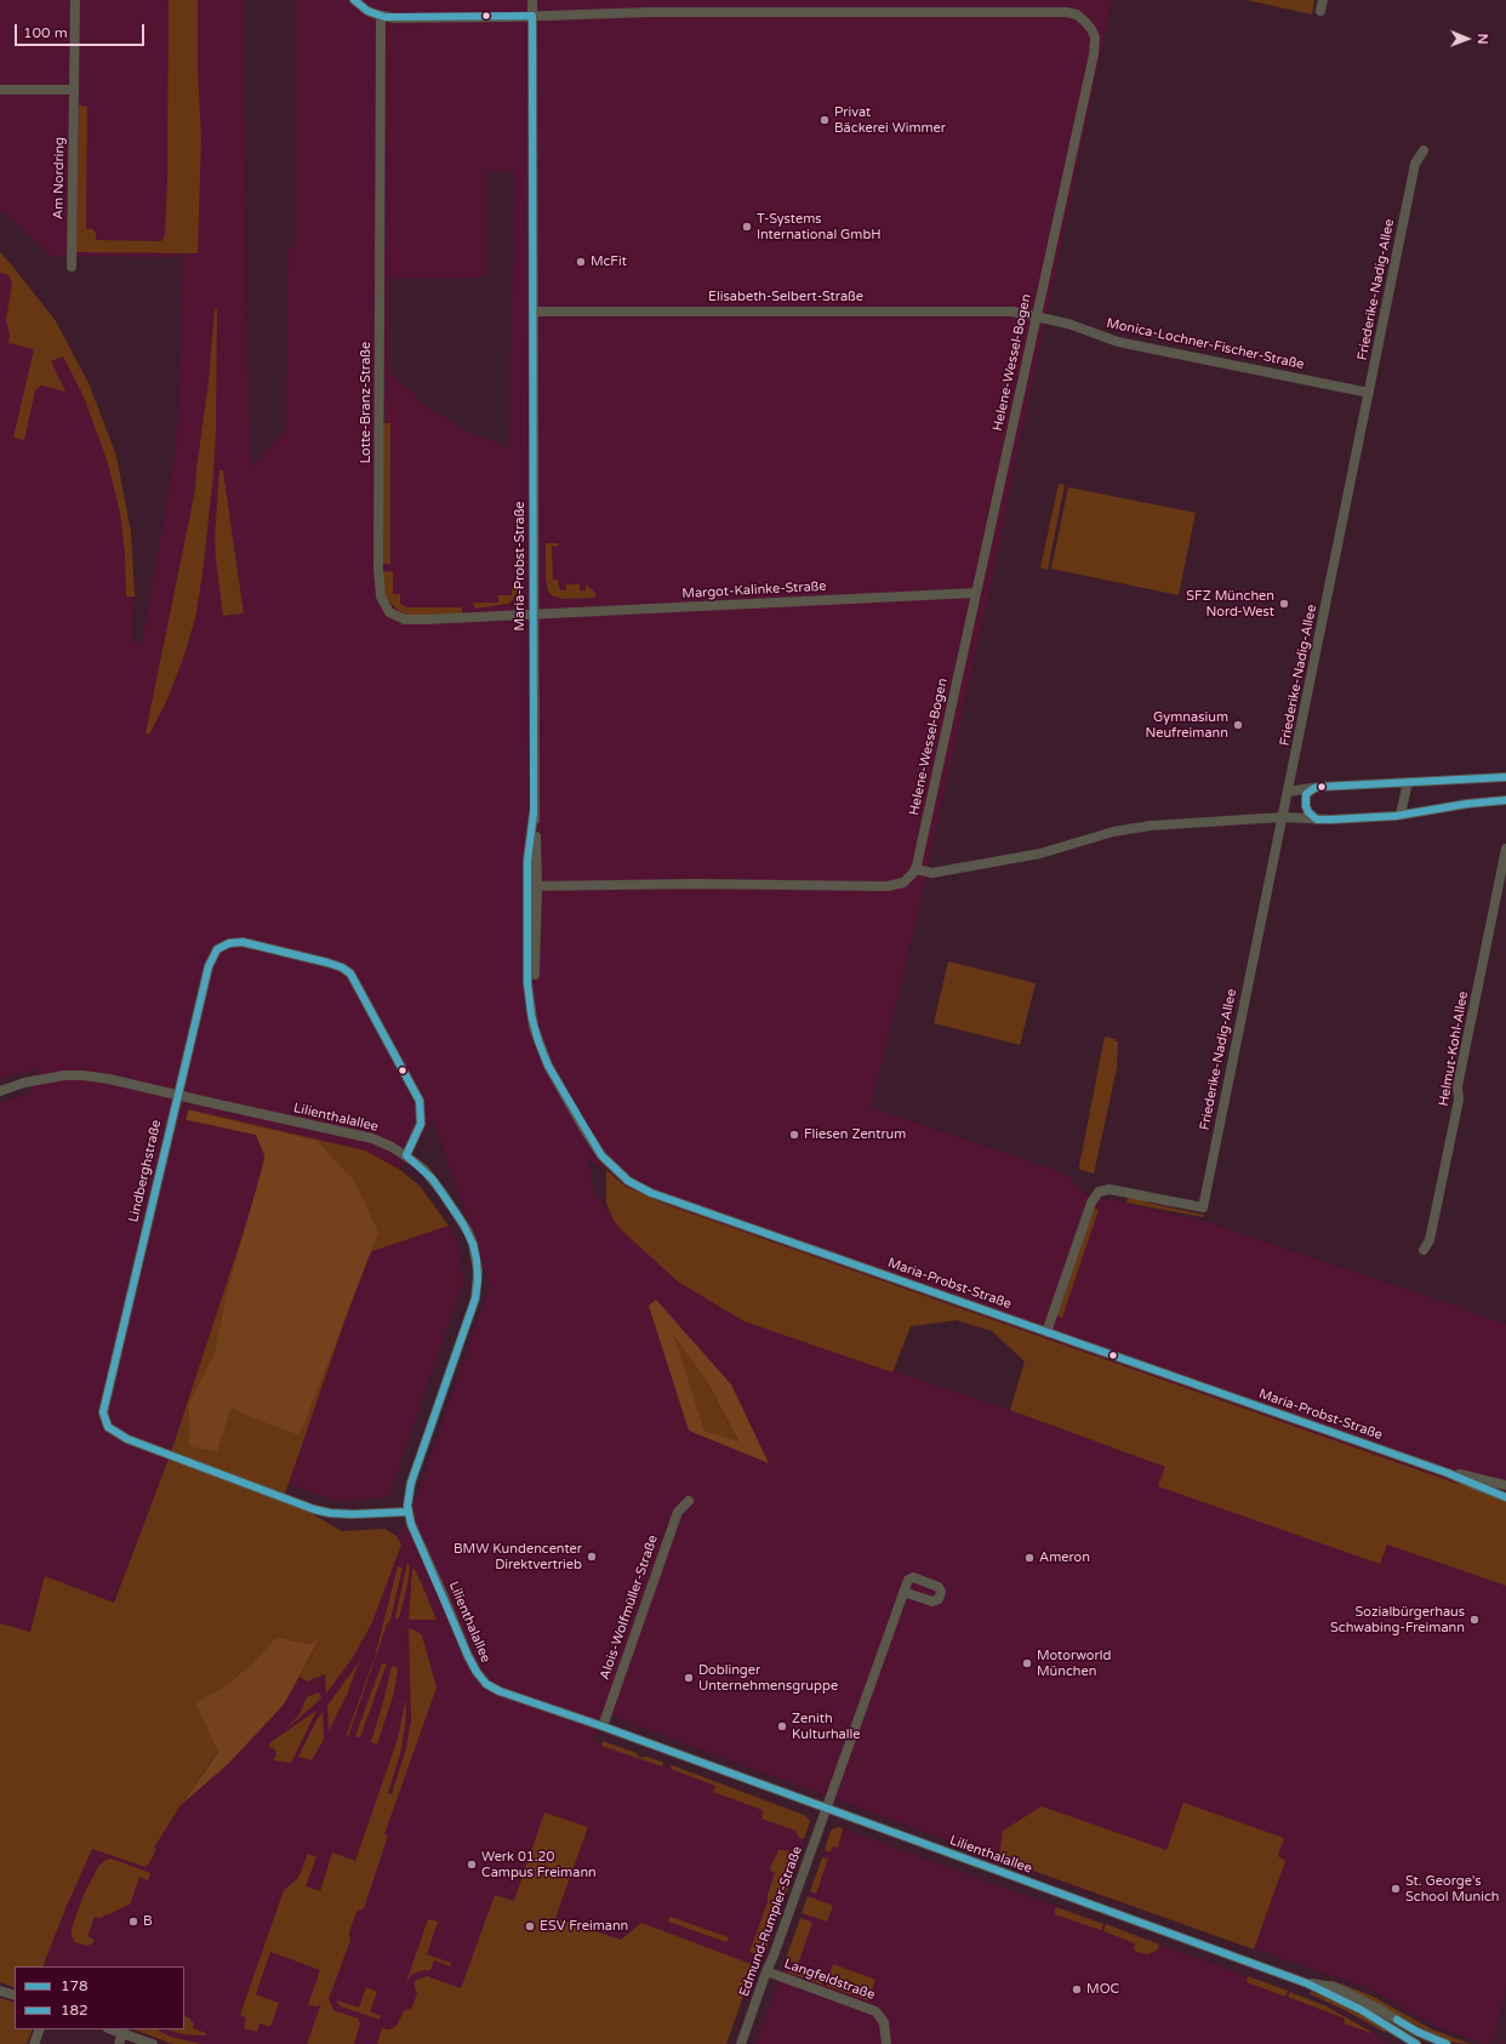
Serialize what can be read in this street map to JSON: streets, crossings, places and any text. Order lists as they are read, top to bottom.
{
  "streets": {
    "street": [
      "Am Nordring",
      "Friederike-Nadig-Allee",
      "Elisabeth-Selbert-Straße",
      "Monica-Lochner-Fischer-Straße",
      "Helene-Wessel-Bogen",
      "Lotte-Branz-Straße",
      "Maria-Probst-Straße",
      "Margot-Kalinke-Straße",
      "Helmut-Kohl-Allee",
      "Lilienthalallee",
      "Lindberghstraße",
      "Alois-Wolfmüller-Straße",
      "Edmund-Rumpler-Straße",
      "Langfeldstraße"
    ]
  },
  "crossings": [
    ["Friederike-Nadig-Allee", "Monica-Lochner-Fischer-Straße"],
    ["Friederike-Nadig-Allee", "Maria-Probst-Straße"],
    ["Elisabeth-Selbert-Straße", "Monica-Lochner-Fischer-Straße"],
    ["Elisabeth-Selbert-Straße", "Helene-Wessel-Bogen"],
    ["Elisabeth-Selbert-Straße", "Maria-Probst-Straße"],
    ["Monica-Lochner-Fischer-Straße", "Helene-Wessel-Bogen"],
    ["Helene-Wessel-Bogen", "Maria-Probst-Straße"],
    ["Helene-Wessel-Bogen", "Margot-Kalinke-Straße"],
    ["Lotte-Branz-Straße", "Maria-Probst-Straße"],
    ["Lotte-Branz-Straße", "Margot-Kalinke-Straße"],
    ["Maria-Probst-Straße", "Margot-Kalinke-Straße"],
    ["Lilienthalallee", "Lindberghstraße"],
    ["Lilienthalallee", "Alois-Wolfmüller-Straße"],
    ["Lilienthalallee", "Edmund-Rumpler-Straße"],
    ["Edmund-Rumpler-Straße", "Langfeldstraße"]
  ],
  "places": [
    "Privat Bäckerei Wimmer",
    "T-Systems International GmbH",
    "McFit",
    "SFZ München Nord-West",
    "Gymnasium Neufreimann",
    "Fliesen Zentrum",
    "BMW Kundencenter Direktvertrieb",
    "Ameron",
    "Sozialbürgerhaus Schwabing-Freimann",
    "Motorworld München",
    "Doblinger Unternehmensgruppe",
    "Zenith Kulturhalle",
    "Werk 01.20 Campus Freimann",
    "St. George’s School Munich",
    "B",
    "ESV Freimann",
    "MOC"
  ],
  "lines": ["transit line 178", "transit line 182"],
  "legend": ["178", "182"],
  "scale_bar": "100 m",
  "north": "right"
}
